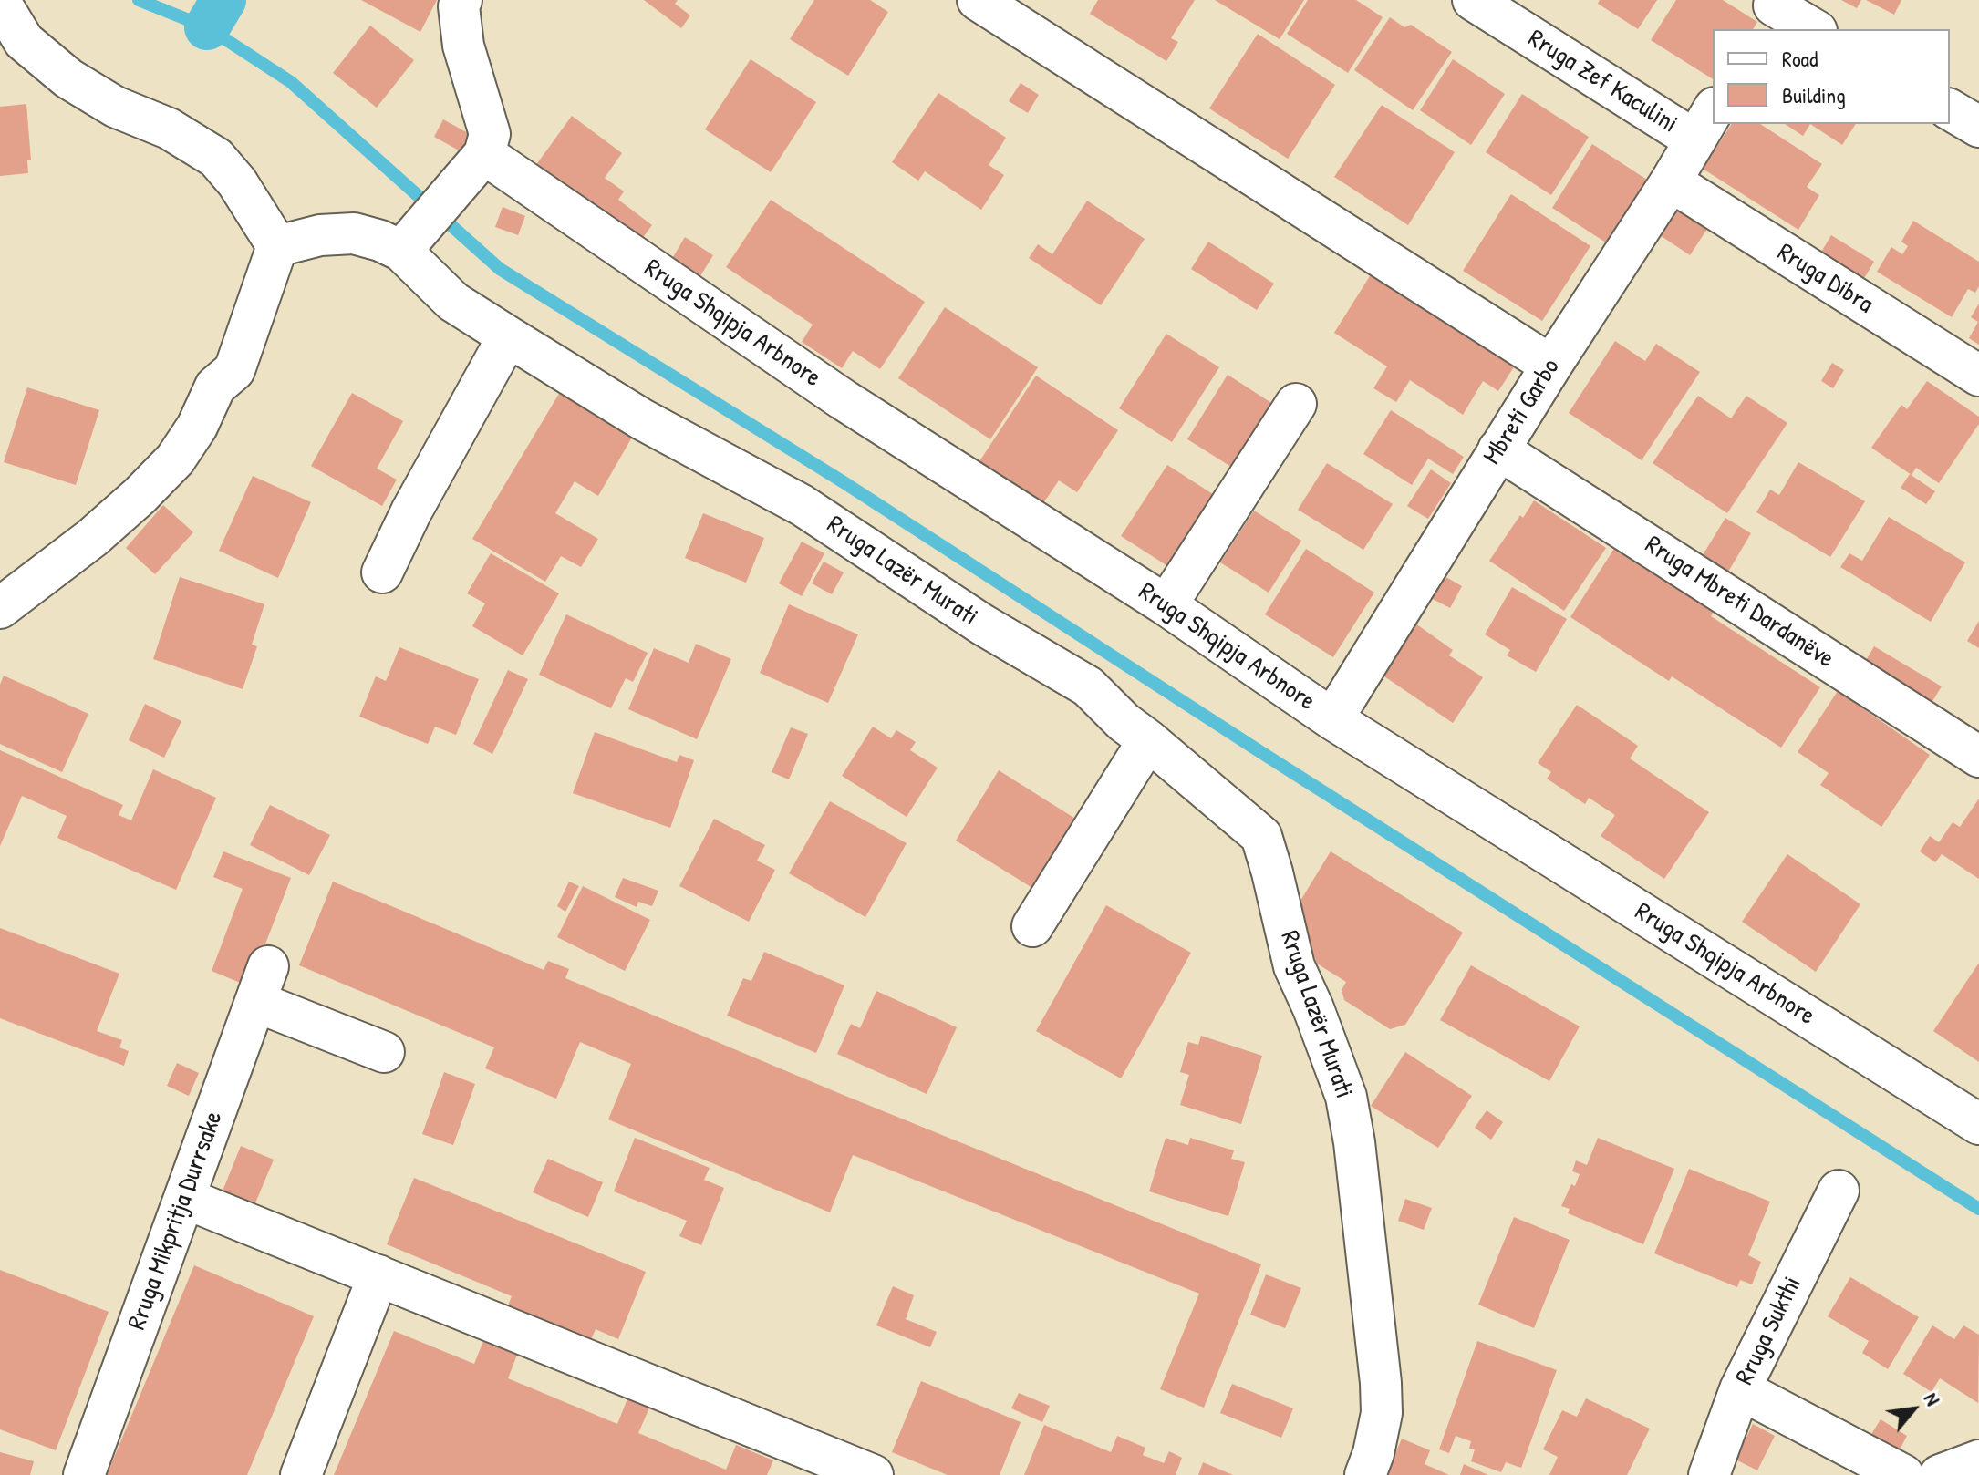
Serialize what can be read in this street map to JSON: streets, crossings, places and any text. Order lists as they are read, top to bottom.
{
  "streets": {
    "street": [
      "Rruga Zef Kaculini",
      "Rruga Dibra",
      "Rruga Shqipja Arbnore",
      "Mbreti Garbo",
      "Rruga Lazër Murati",
      "Rruga Mbreti Dardanëve",
      "Rruga Mikpritja Durrsake",
      "Rruga Sukthi"
    ]
  },
  "crossings": [
    ["Rruga Zef Kaculini", "Mbreti Garbo"],
    ["Rruga Dibra", "Mbreti Garbo"],
    ["Rruga Shqipja Arbnore", "Mbreti Garbo"],
    ["Mbreti Garbo", "Rruga Mbreti Dardanëve"]
  ],
  "legend": ["Road", "Building"],
  "north": "top right"
}
